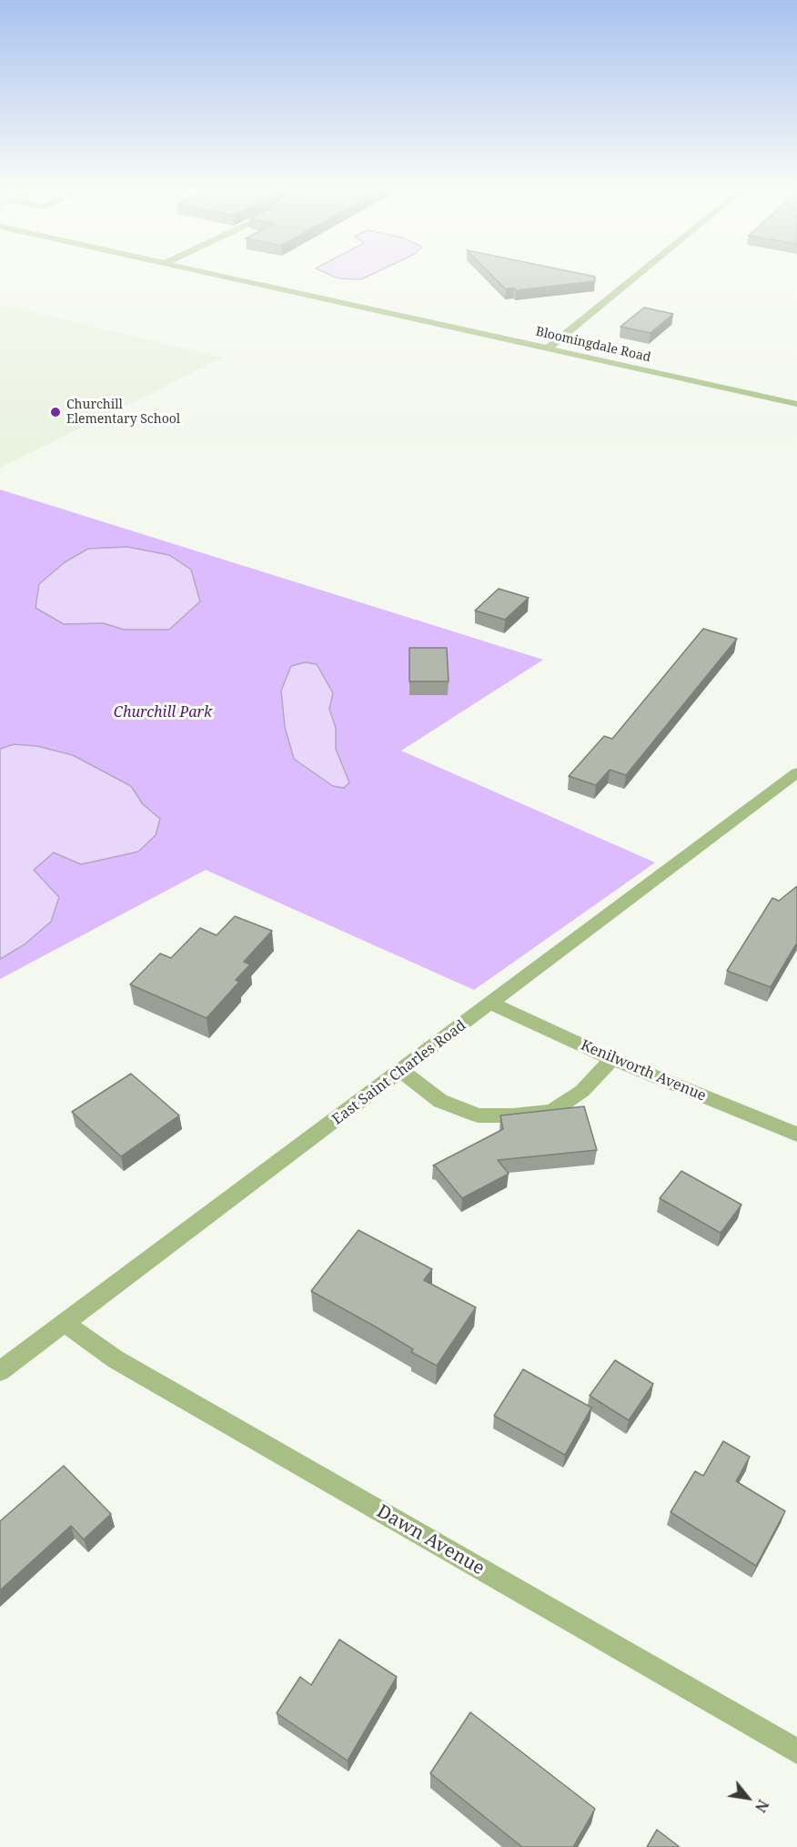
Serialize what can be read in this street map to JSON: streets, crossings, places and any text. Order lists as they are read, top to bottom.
{
  "streets": {
    "street": [
      "Bloomingdale Road",
      "Kenilworth Avenue",
      "East Saint Charles Road",
      "Dawn Avenue"
    ]
  },
  "crossings": [
    ["Kenilworth Avenue", "East Saint Charles Road"],
    ["East Saint Charles Road", "Dawn Avenue"]
  ],
  "parks": ["Churchill Park"],
  "places": ["Churchill Elementary School"],
  "north": "bottom right"
}
